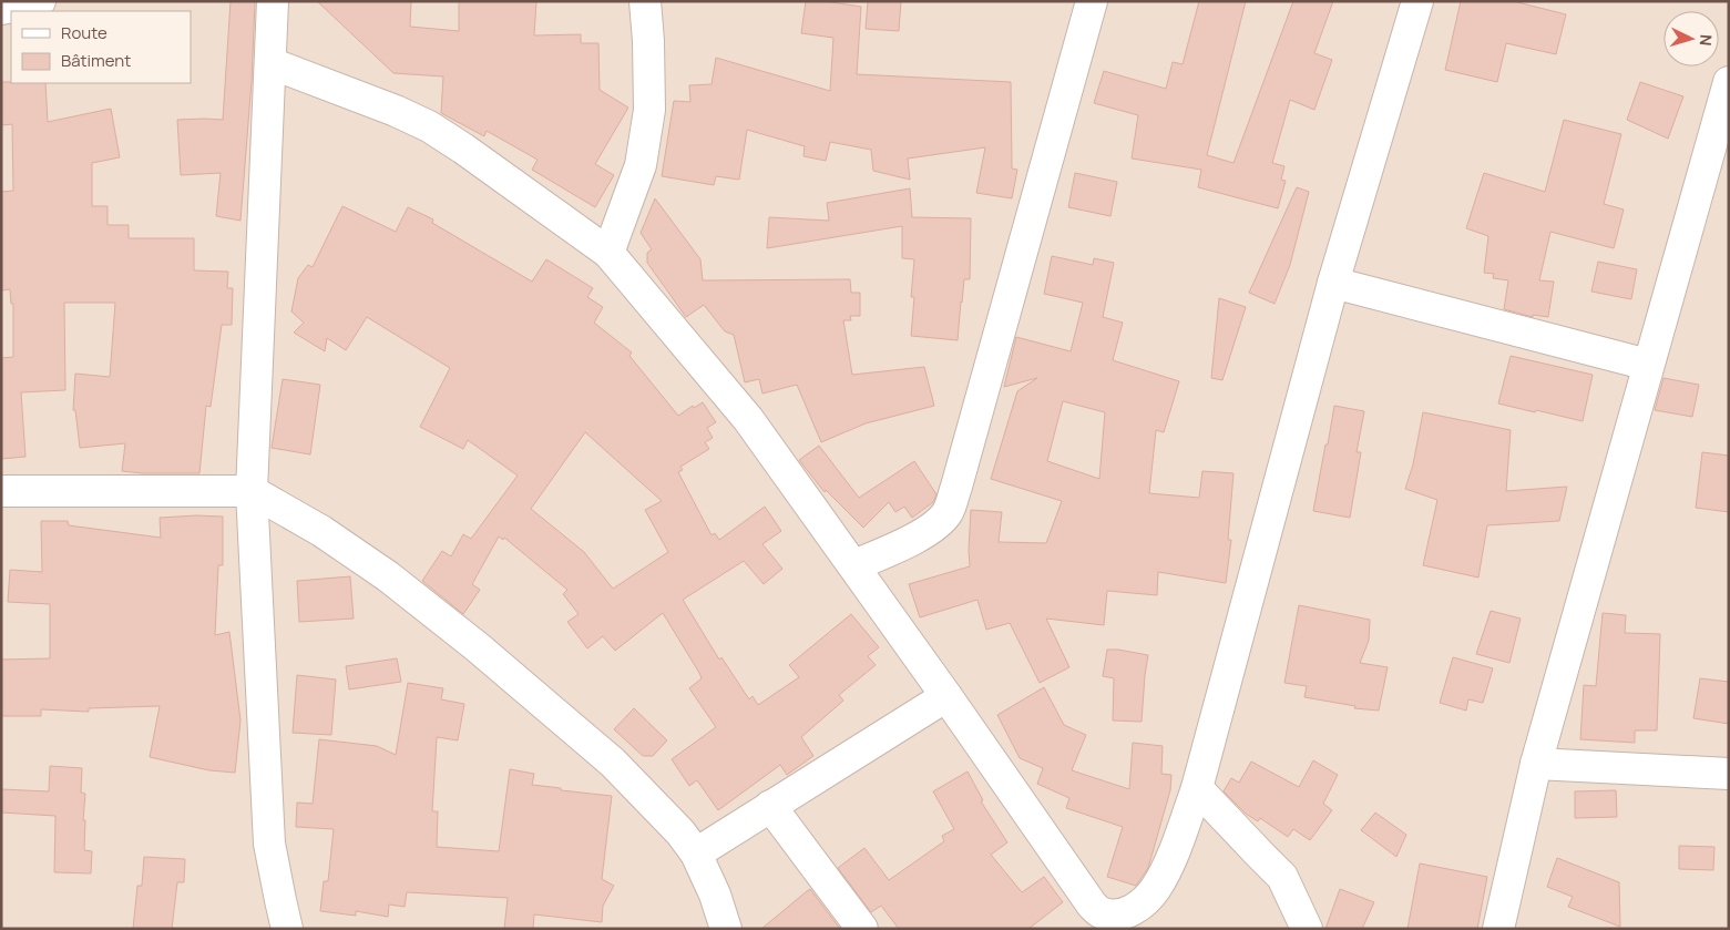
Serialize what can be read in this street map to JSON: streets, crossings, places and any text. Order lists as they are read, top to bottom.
{
  "legend": ["Route", "Bâtiment"],
  "north": "right"
}
